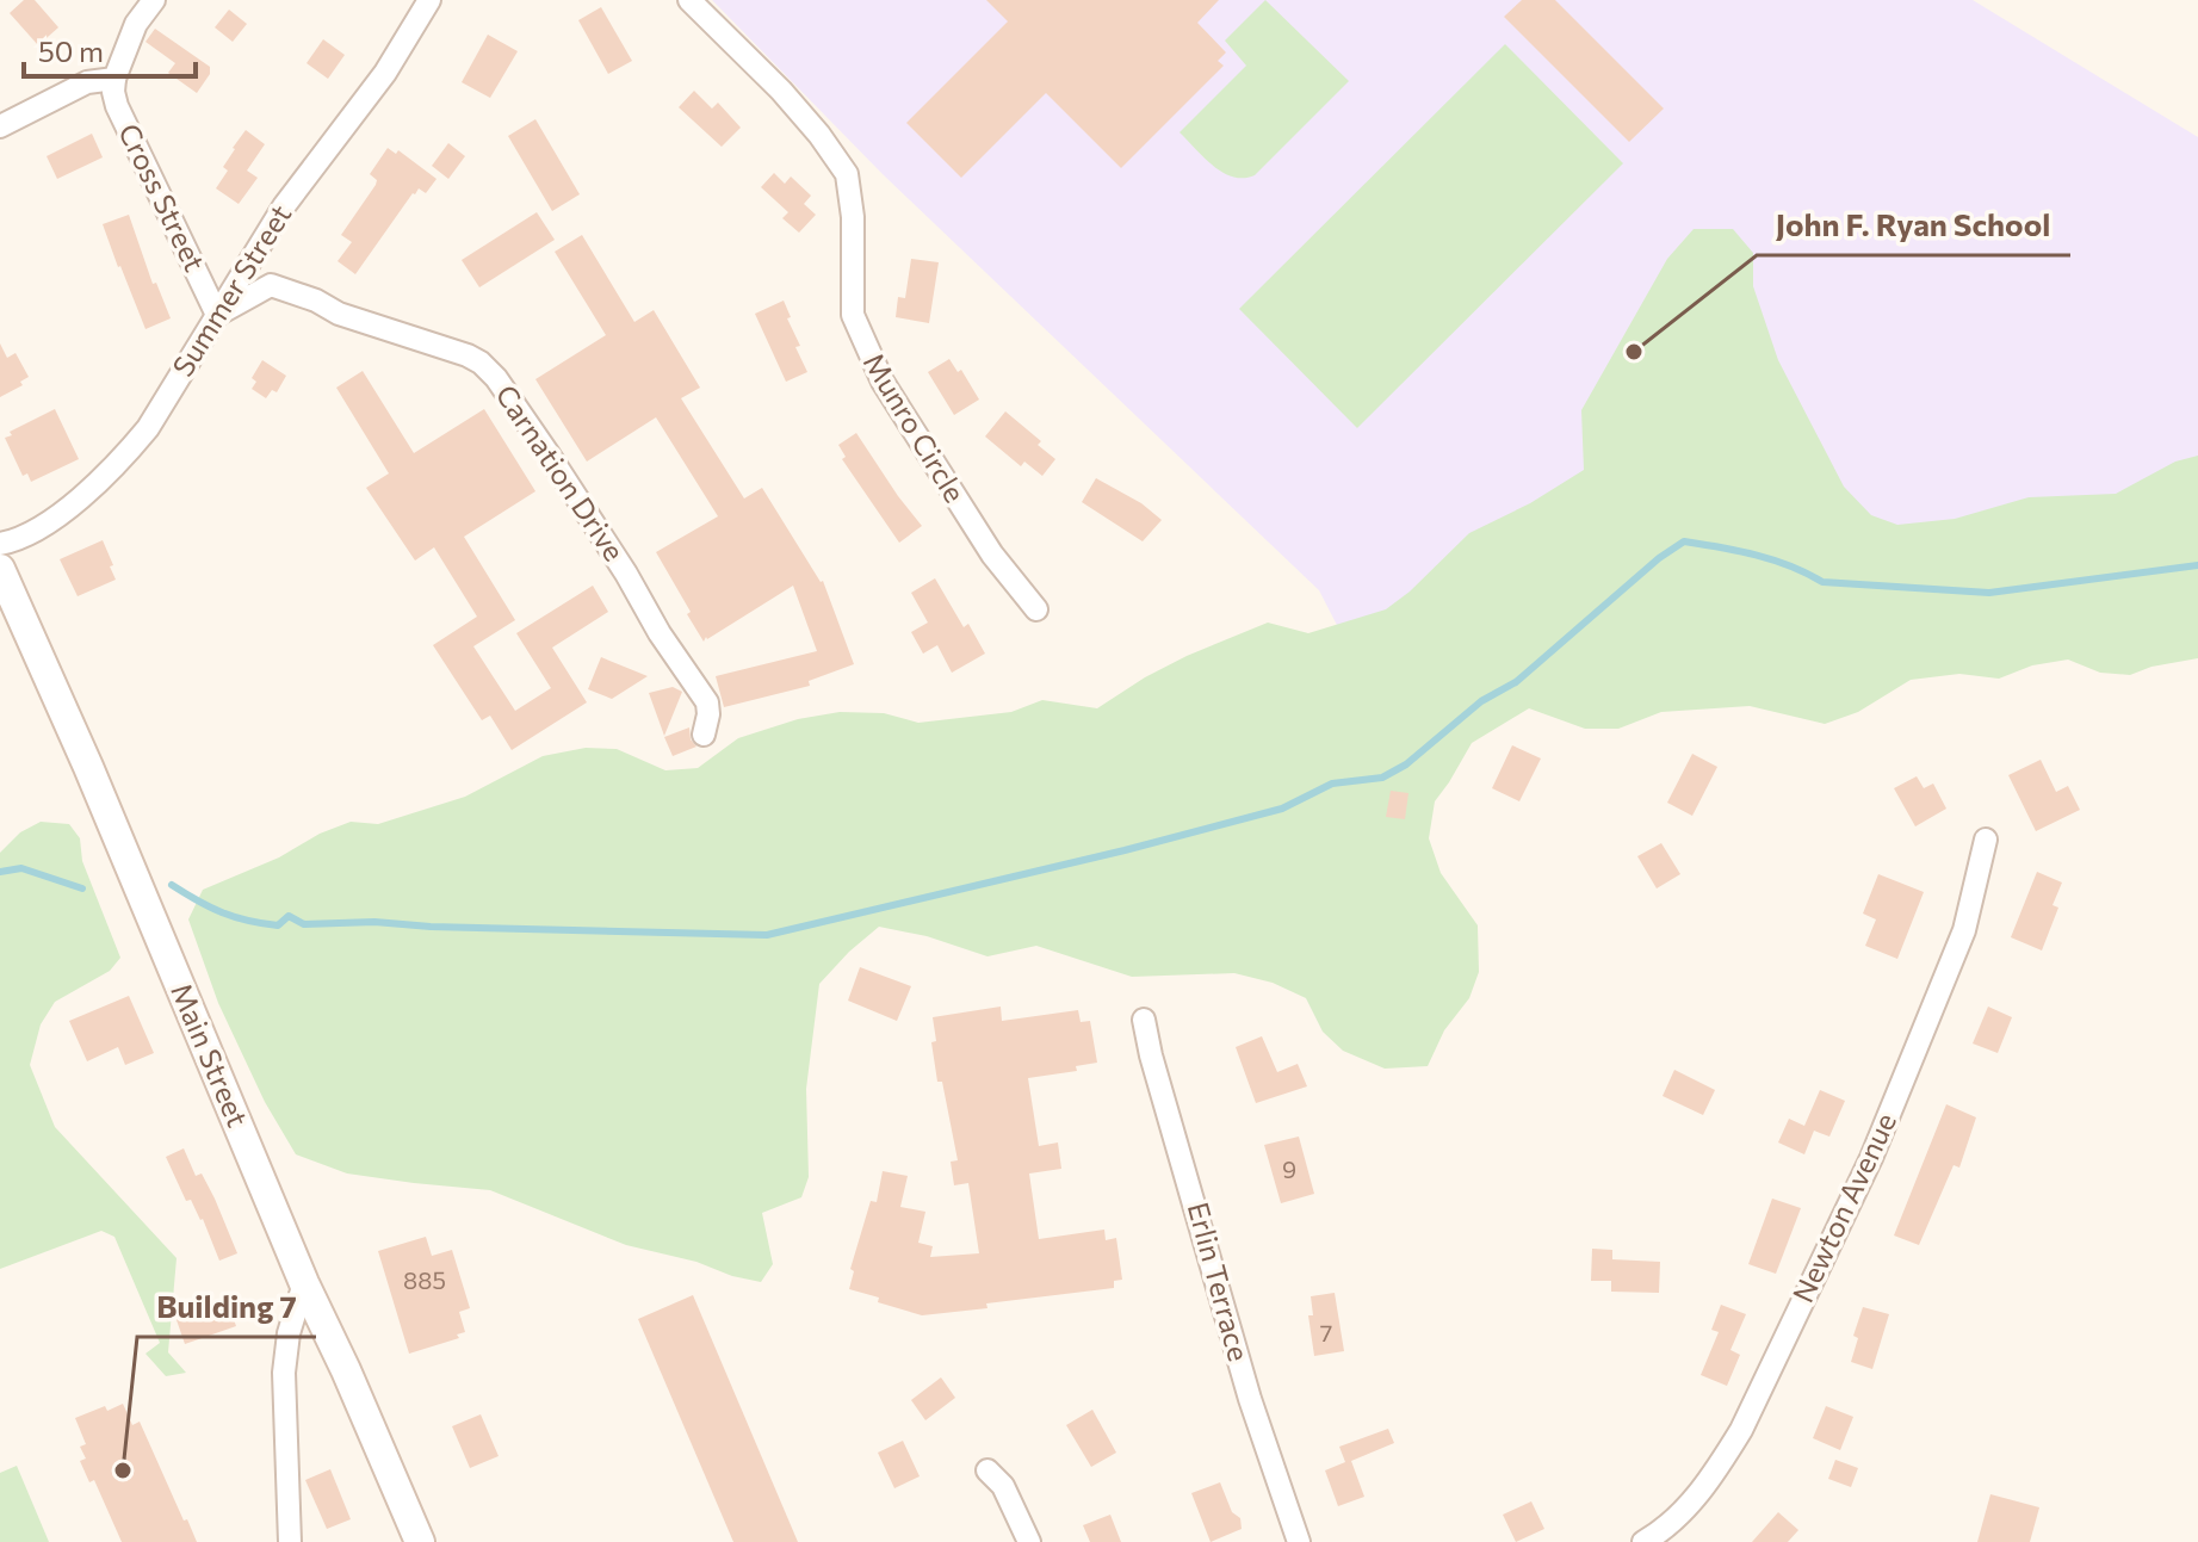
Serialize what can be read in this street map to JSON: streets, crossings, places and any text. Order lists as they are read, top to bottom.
{
  "streets": {
    "main road": ["Main Street"],
    "street": [
      "Cross Street",
      "Summer Street",
      "Munro Circle",
      "Carnation Drive",
      "Newton Avenue",
      "Erlin Terrace"
    ]
  },
  "crossings": [
    ["Cross Street", "Summer Street"],
    ["Cross Street", "Carnation Drive"],
    ["Summer Street", "Carnation Drive"]
  ],
  "places": ["John F. Ryan School", "Building 7"],
  "house_numbers": ["9", "885", "7"],
  "scale_bar": "50 m"
}
